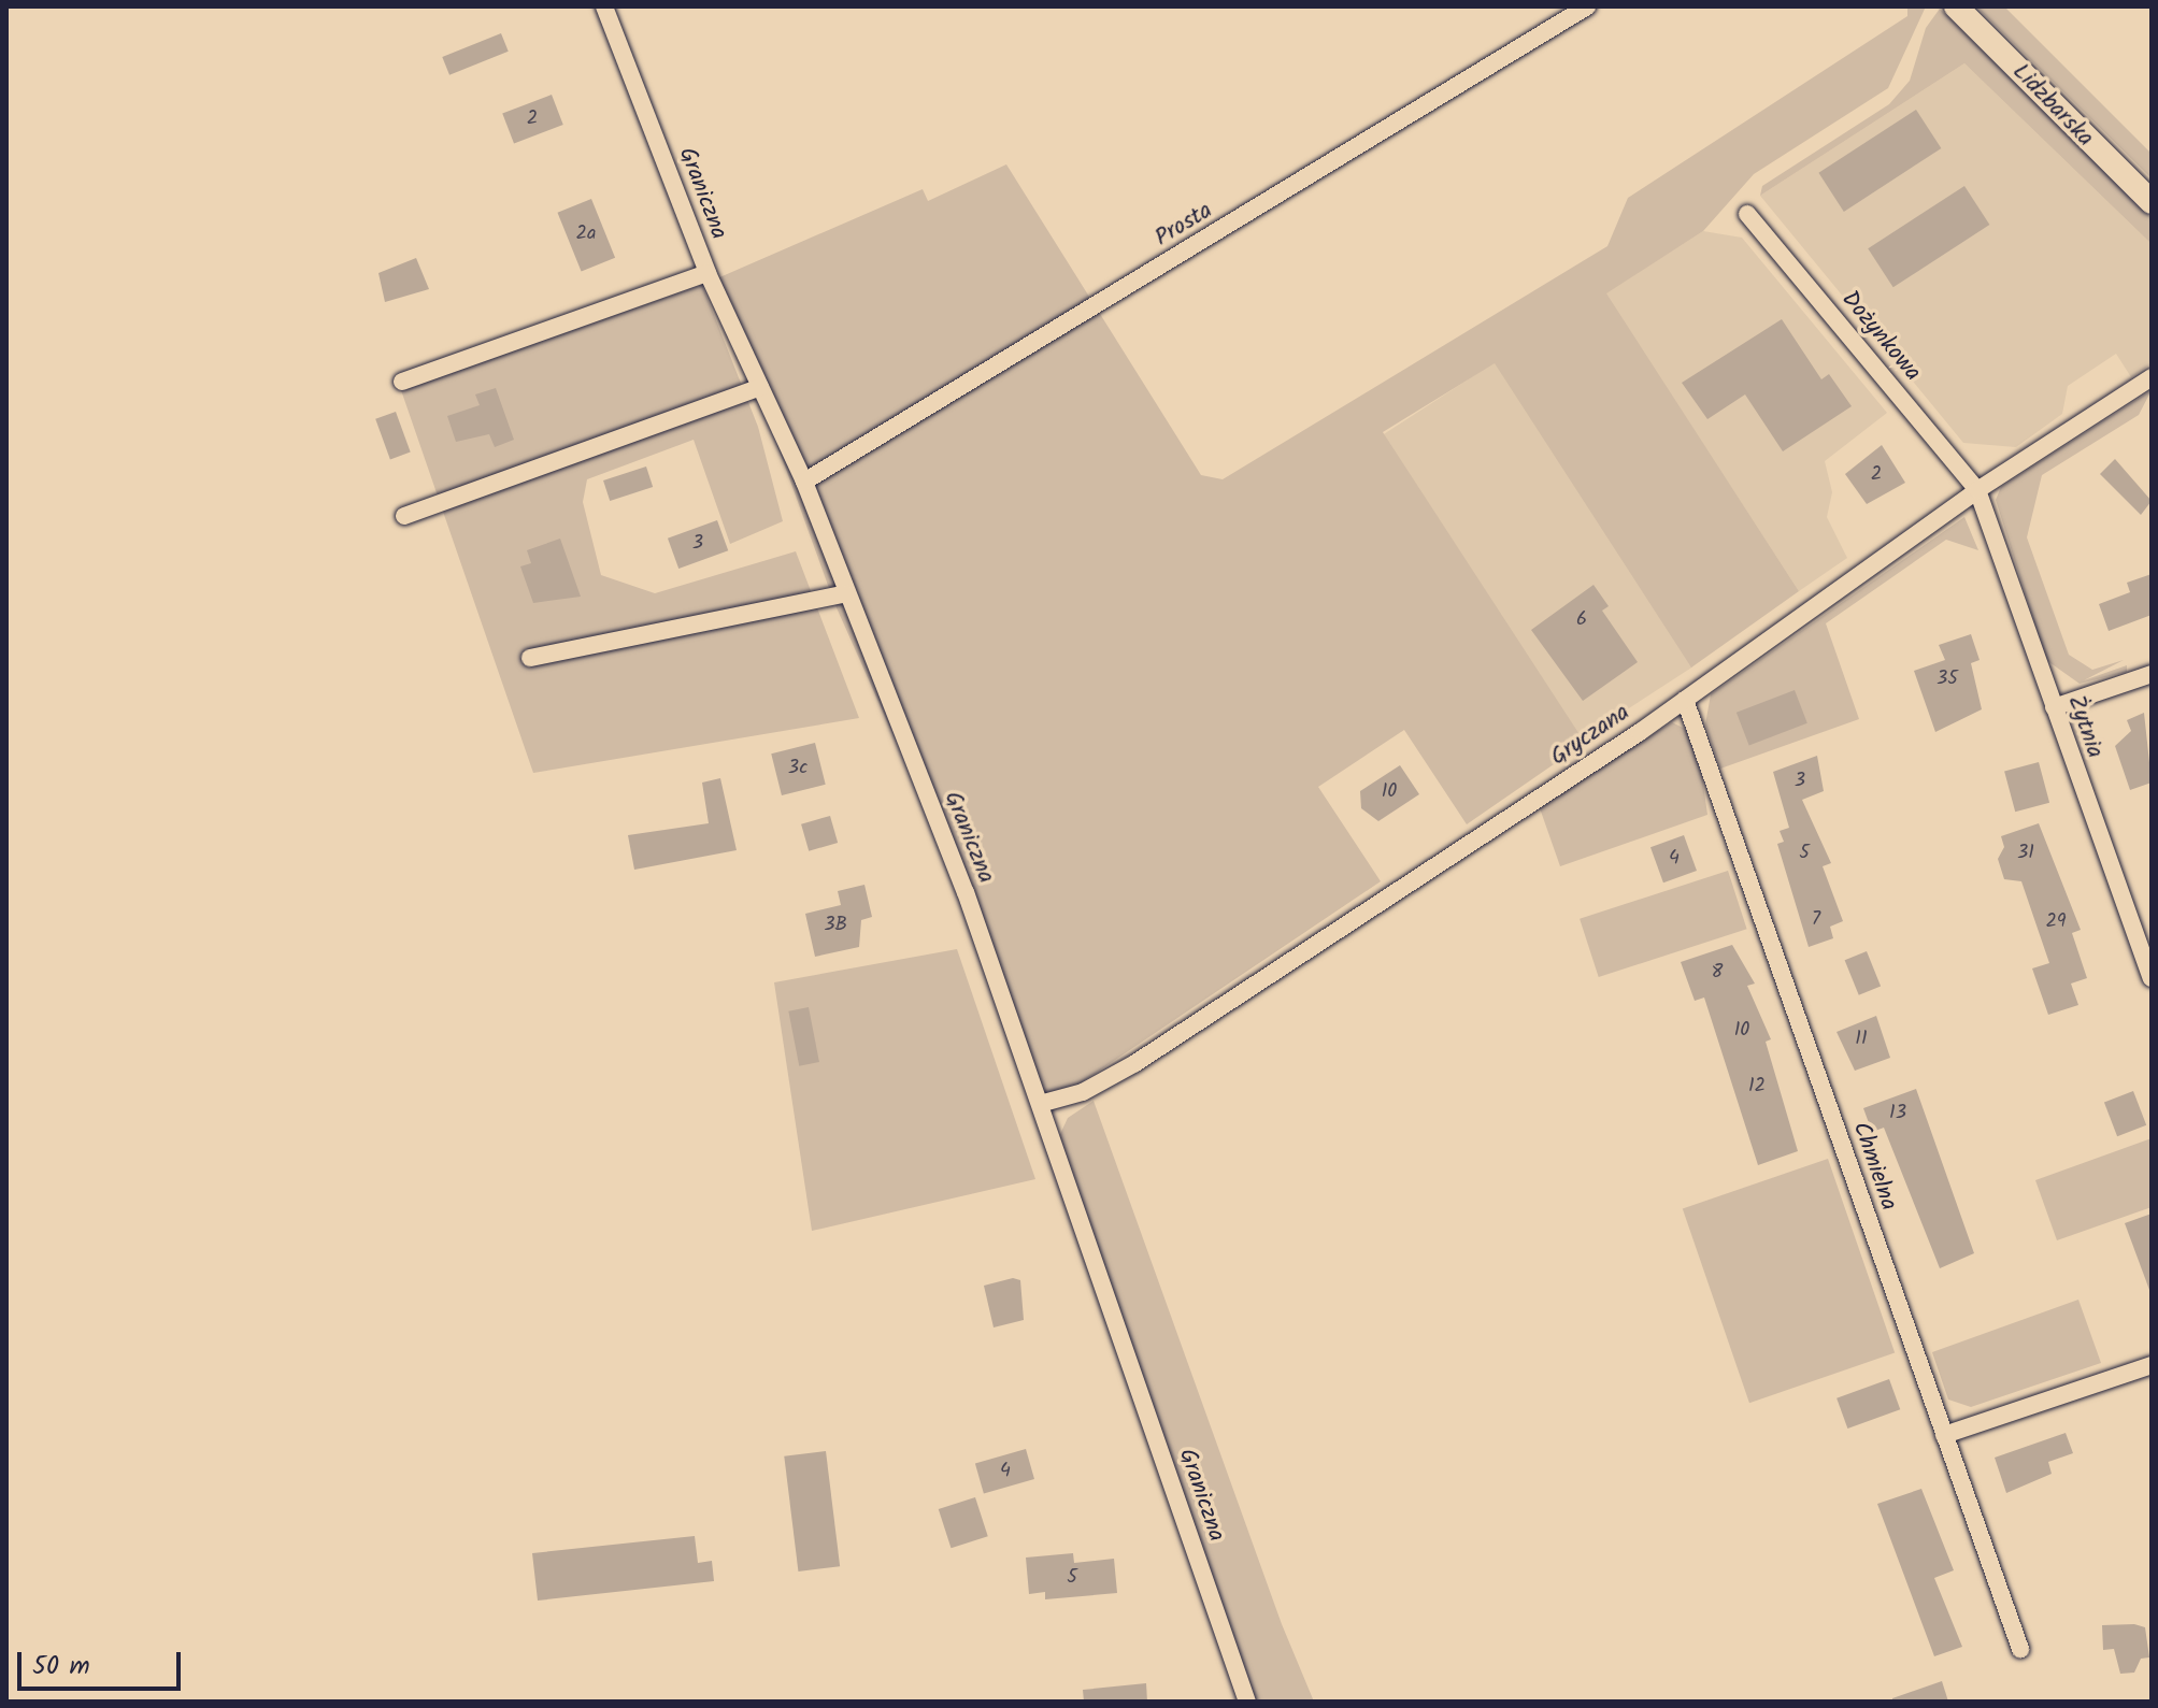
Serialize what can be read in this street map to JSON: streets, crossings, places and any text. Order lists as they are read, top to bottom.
{
  "streets": {
    "main road": ["Lidzbarska"],
    "street": [
      "Graniczna",
      "Prosta",
      "Dożynkowa",
      "Żytnia",
      "Gryczana",
      "Chmielna"
    ]
  },
  "crossings": [
    ["Graniczna", "Prosta"],
    ["Graniczna", "Gryczana"],
    ["Dożynkowa", "Żytnia"],
    ["Dożynkowa", "Gryczana"],
    ["Żytnia", "Gryczana"],
    ["Gryczana", "Chmielna"]
  ],
  "house_numbers": [
    "2",
    "2a",
    "2",
    "3",
    "6",
    "35",
    "3c",
    "3",
    "10",
    "5",
    "31",
    "4",
    "7",
    "29",
    "3B",
    "8",
    "10",
    "11",
    "12",
    "13",
    "4",
    "5"
  ],
  "scale_bar": "50 m"
}
